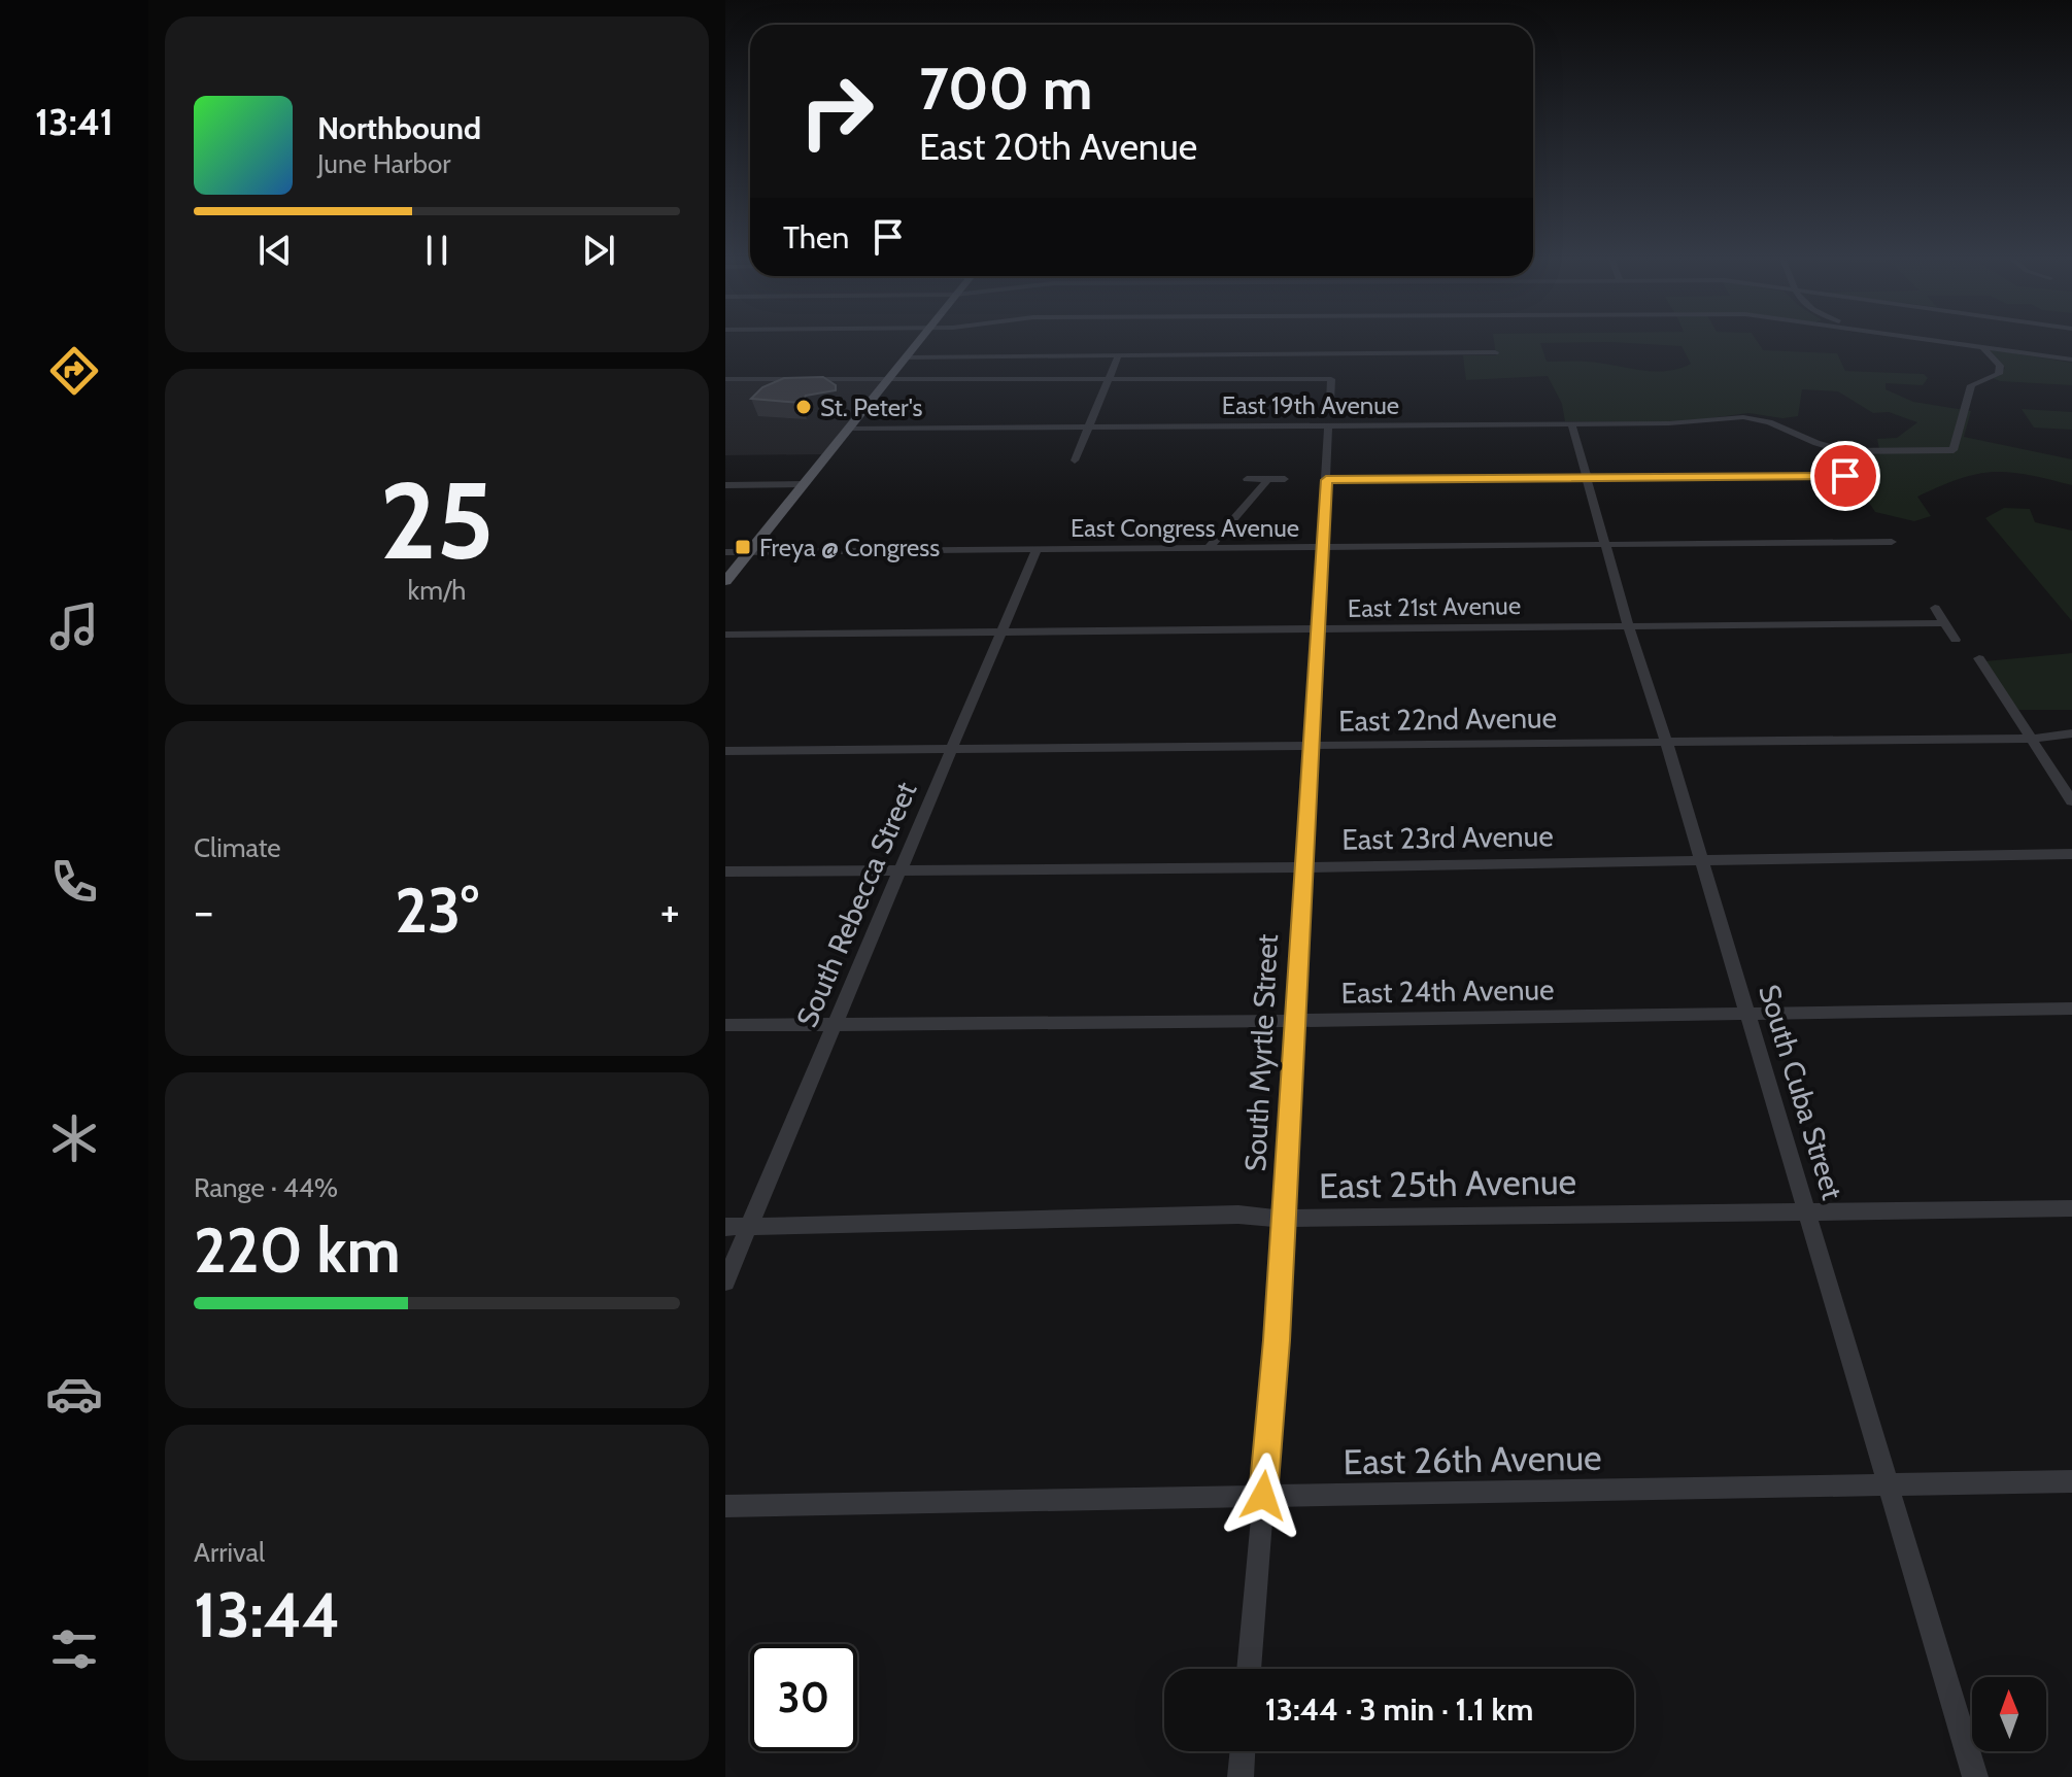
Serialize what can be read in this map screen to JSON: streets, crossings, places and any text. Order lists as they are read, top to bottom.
{
  "streets": {
    "street": [
      "East 19th Avenue",
      "East Congress Avenue",
      "East 21st Avenue",
      "East 22nd Avenue",
      "East 23rd Avenue",
      "South Rebecca Street",
      "East 24th Avenue",
      "South Myrtle Street",
      "South Cuba Street",
      "East 25th Avenue",
      "East 26th Avenue"
    ]
  },
  "crossings": [
    ["East 19th Avenue", "South Myrtle Street"],
    ["East 19th Avenue", "South Cuba Street"],
    ["East Congress Avenue", "South Rebecca Street"],
    ["East Congress Avenue", "South Myrtle Street"],
    ["East Congress Avenue", "South Cuba Street"],
    ["East 21st Avenue", "South Rebecca Street"],
    ["East 21st Avenue", "South Myrtle Street"],
    ["East 21st Avenue", "South Cuba Street"],
    ["East 22nd Avenue", "South Rebecca Street"],
    ["East 22nd Avenue", "South Myrtle Street"],
    ["East 22nd Avenue", "South Cuba Street"],
    ["East 23rd Avenue", "South Rebecca Street"],
    ["East 23rd Avenue", "South Myrtle Street"],
    ["East 23rd Avenue", "South Cuba Street"],
    ["South Rebecca Street", "East 24th Avenue"],
    ["South Rebecca Street", "East 25th Avenue"],
    ["East 24th Avenue", "South Myrtle Street"],
    ["East 24th Avenue", "South Cuba Street"],
    ["South Myrtle Street", "East 25th Avenue"],
    ["South Myrtle Street", "East 26th Avenue"],
    ["South Cuba Street", "East 25th Avenue"],
    ["South Cuba Street", "East 26th Avenue"]
  ],
  "places": {
    "other": ["St. Peter's"],
    "transit": ["Freya @ Congress"]
  },
  "north": "top",
  "page": {
    "tabs": "13:41",
    "turn": ["700 m", "East 20th Avenue"],
    "song": ["Northbound", "June Harbor"],
    "then": "Then",
    "tile": [
      ["25", "km/h"],
      "Climate",
      ["Range · 44%", "220 km"],
      ["Arrival", "13:44"]
    ],
    "heat": ["−", "23°", "+"],
    "limit": "30",
    "trip": "13:44 · 3 min · 1.1 km"
  }
}
